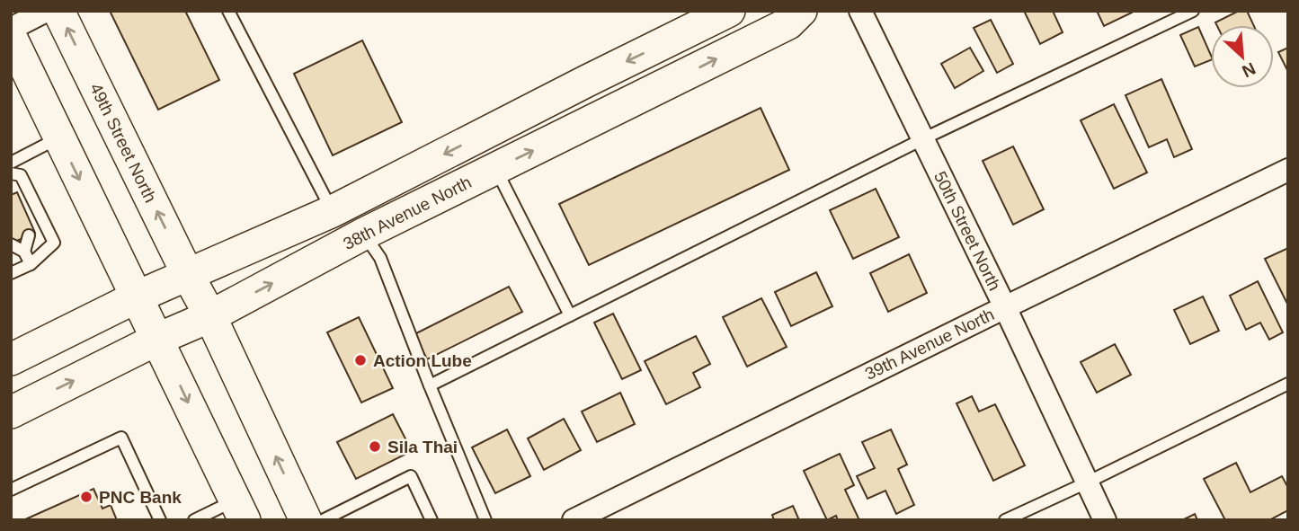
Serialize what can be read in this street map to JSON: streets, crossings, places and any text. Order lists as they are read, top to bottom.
{
  "streets": {
    "main road": ["49th Street North", "38th Avenue North"],
    "street": ["50th Street North", "39th Avenue North"]
  },
  "crossings": [
    ["49th Street North", "38th Avenue North"],
    ["50th Street North", "39th Avenue North"]
  ],
  "places": ["Action Lube", "Sila Thai", "PNC Bank"],
  "north": "bottom right"
}
